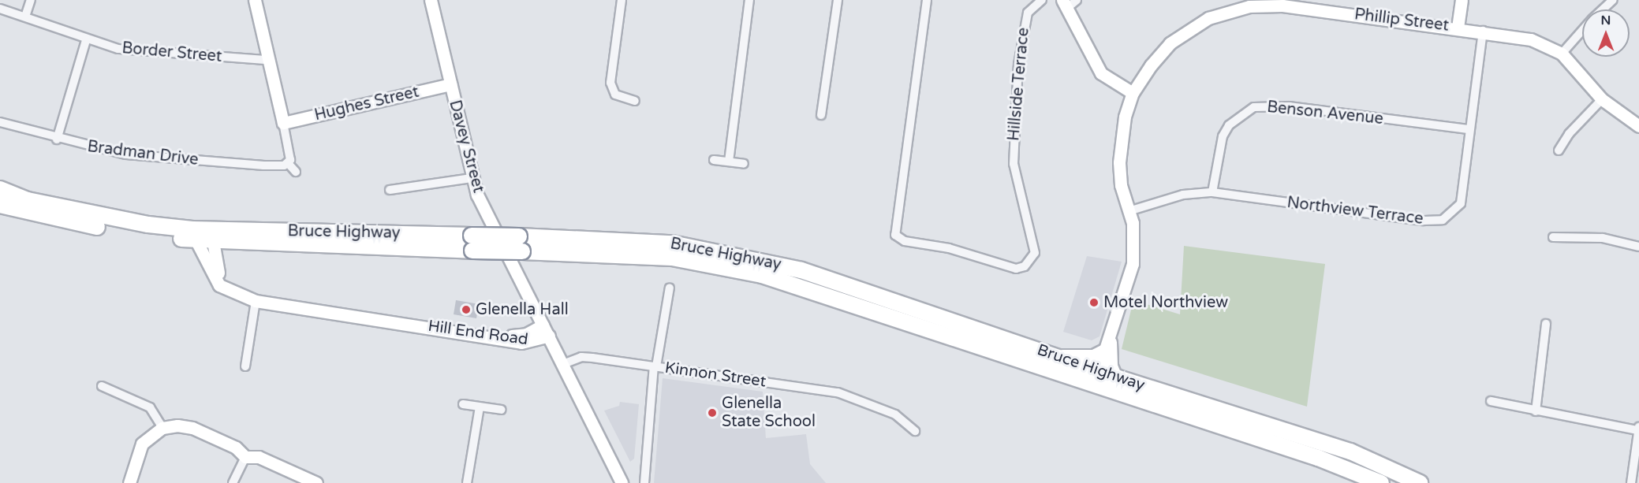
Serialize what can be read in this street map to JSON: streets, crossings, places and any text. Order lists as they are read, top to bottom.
{
  "streets": {
    "highway": ["Bruce Highway"],
    "street": [
      "Phillip Street",
      "Border Street",
      "Hillside Terrace",
      "Hughes Street",
      "Benson Avenue",
      "Davey Street",
      "Bradman Drive",
      "Northview Terrace",
      "Hill End Road",
      "Kinnon Street"
    ]
  },
  "crossings": [
    ["Phillip Street", "Northview Terrace"],
    ["Hughes Street", "Davey Street"],
    ["Benson Avenue", "Northview Terrace"],
    ["Davey Street", "Hill End Road"],
    ["Bruce Highway", "Hill End Road"],
    ["Hill End Road", "Kinnon Street"]
  ],
  "places": ["Motel Northview", "Glenella Hall", "Glenella State School"],
  "north": "top"
}
